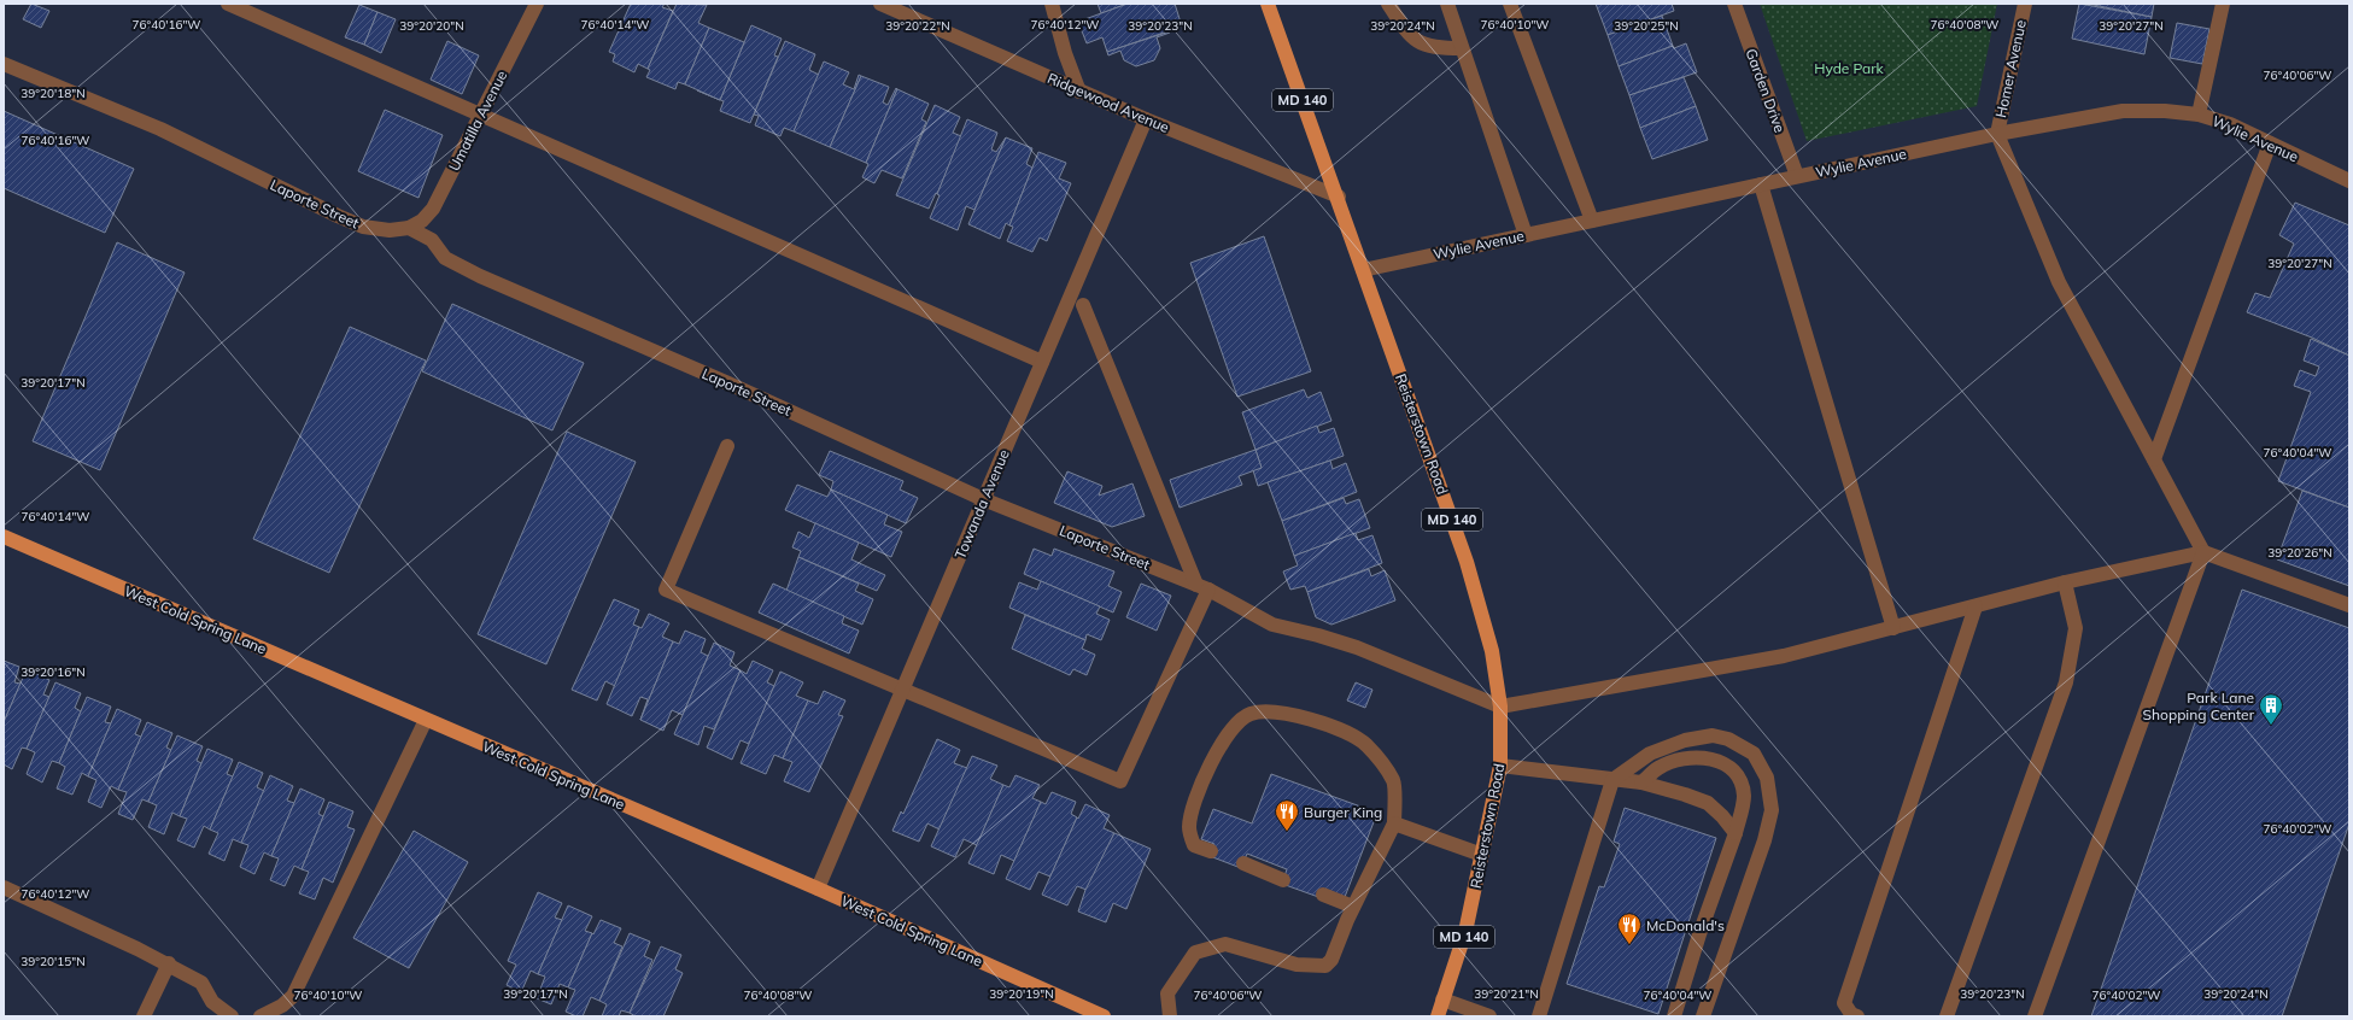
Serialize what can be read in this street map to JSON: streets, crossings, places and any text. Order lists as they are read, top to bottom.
{
  "streets": {
    "main road": ["MD 140", "Reisterstown Road", "West Cold Spring Lane"],
    "street": [
      "Homer Avenue",
      "Garden Drive",
      "Ridgewood Avenue",
      "Umatilla Avenue",
      "Wylie Avenue",
      "Laporte Street",
      "Towanda Avenue"
    ]
  },
  "crossings": [
    ["Homer Avenue", "Wylie Avenue"],
    ["Garden Drive", "Wylie Avenue"],
    ["Ridgewood Avenue", "Reisterstown Road"],
    ["Ridgewood Avenue", "Towanda Avenue"],
    ["Umatilla Avenue", "Laporte Street"],
    ["Wylie Avenue", "Reisterstown Road"],
    ["Laporte Street", "Reisterstown Road"],
    ["Laporte Street", "Towanda Avenue"],
    ["Towanda Avenue", "West Cold Spring Lane"]
  ],
  "parks": ["Hyde Park"],
  "places": {
    "building": ["Park Lane Shopping Center"],
    "restaurant": ["Burger King", "McDonald's"]
  },
  "coordinates": [
    "76°40'16\"W",
    "76°40'14\"W",
    "76°40'12\"W",
    "76°40'10\"W",
    "76°40'08\"W",
    "39°20'20\"N",
    "39°20'22\"N",
    "39°20'23\"N",
    "39°20'24\"N",
    "39°20'25\"N",
    "39°20'27\"N",
    "76°40'06\"W",
    "39°20'18\"N",
    "39°20'17\"N",
    "76°40'04\"W",
    "39°20'26\"N",
    "39°20'16\"N",
    "76°40'02\"W",
    "39°20'15\"N",
    "39°20'19\"N",
    "39°20'21\"N"
  ]
}
